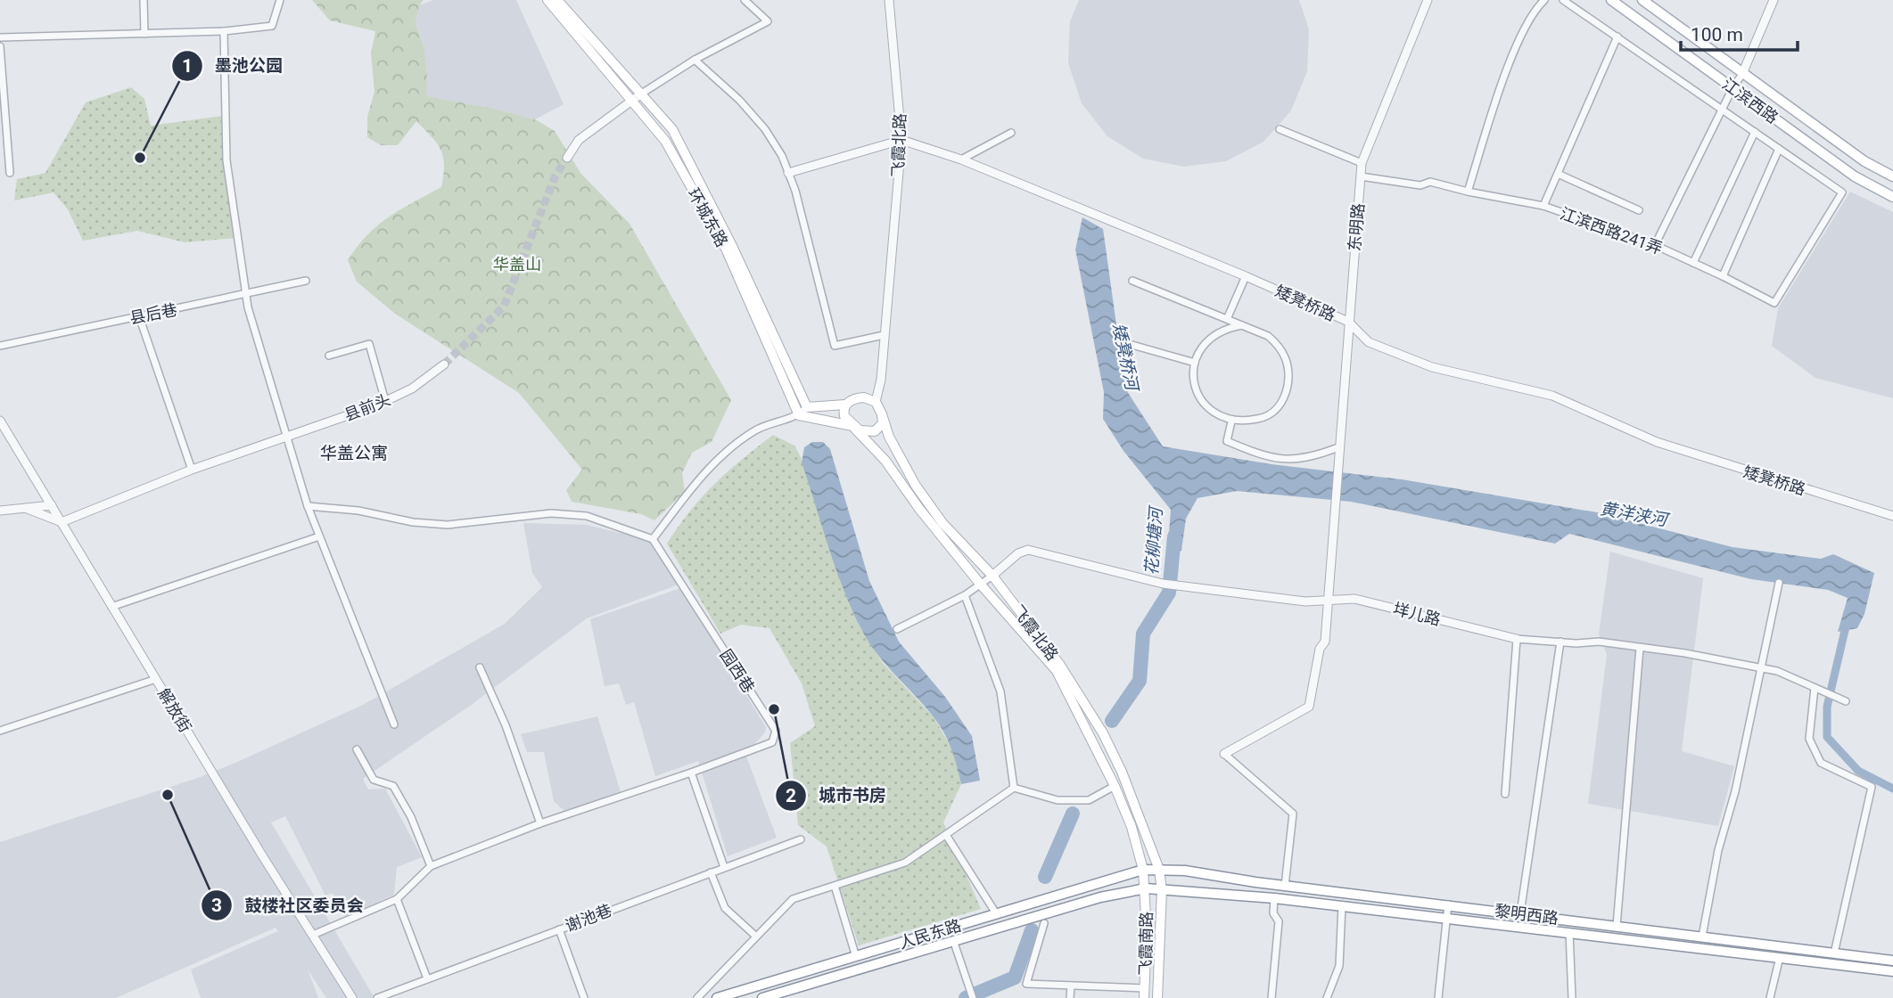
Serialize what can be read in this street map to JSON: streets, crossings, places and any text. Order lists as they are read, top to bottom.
{
  "streets": {
    "main road": [
      "江滨西路",
      "飞霞北路",
      "环城东路",
      "黎明西路",
      "人民东路",
      "飞霞南路"
    ],
    "street": [
      "东明路",
      "江滨西路241弄",
      "矮凳桥路",
      "县后巷",
      "县前头",
      "垟儿路",
      "园西巷",
      "解放街",
      "谢池巷"
    ]
  },
  "crossings": [
    ["飞霞北路", "矮凳桥路"],
    ["飞霞北路", "垟儿路"],
    ["飞霞北路", "黎明西路"],
    ["飞霞北路", "人民东路"],
    ["飞霞北路", "飞霞南路"],
    ["东明路", "江滨西路241弄"],
    ["东明路", "矮凳桥路"],
    ["东明路", "垟儿路"],
    ["黎明西路", "人民东路"],
    ["黎明西路", "飞霞南路"],
    ["人民东路", "飞霞南路"]
  ],
  "districts": ["华盖公寓"],
  "water": ["矮凳桥河", "黄洋浃河", "花柳塘河"],
  "parks": ["华盖山"],
  "places": ["墨池公园", "城市书房", "鼓楼社区委员会"],
  "scale_bar": "100 m"
}
